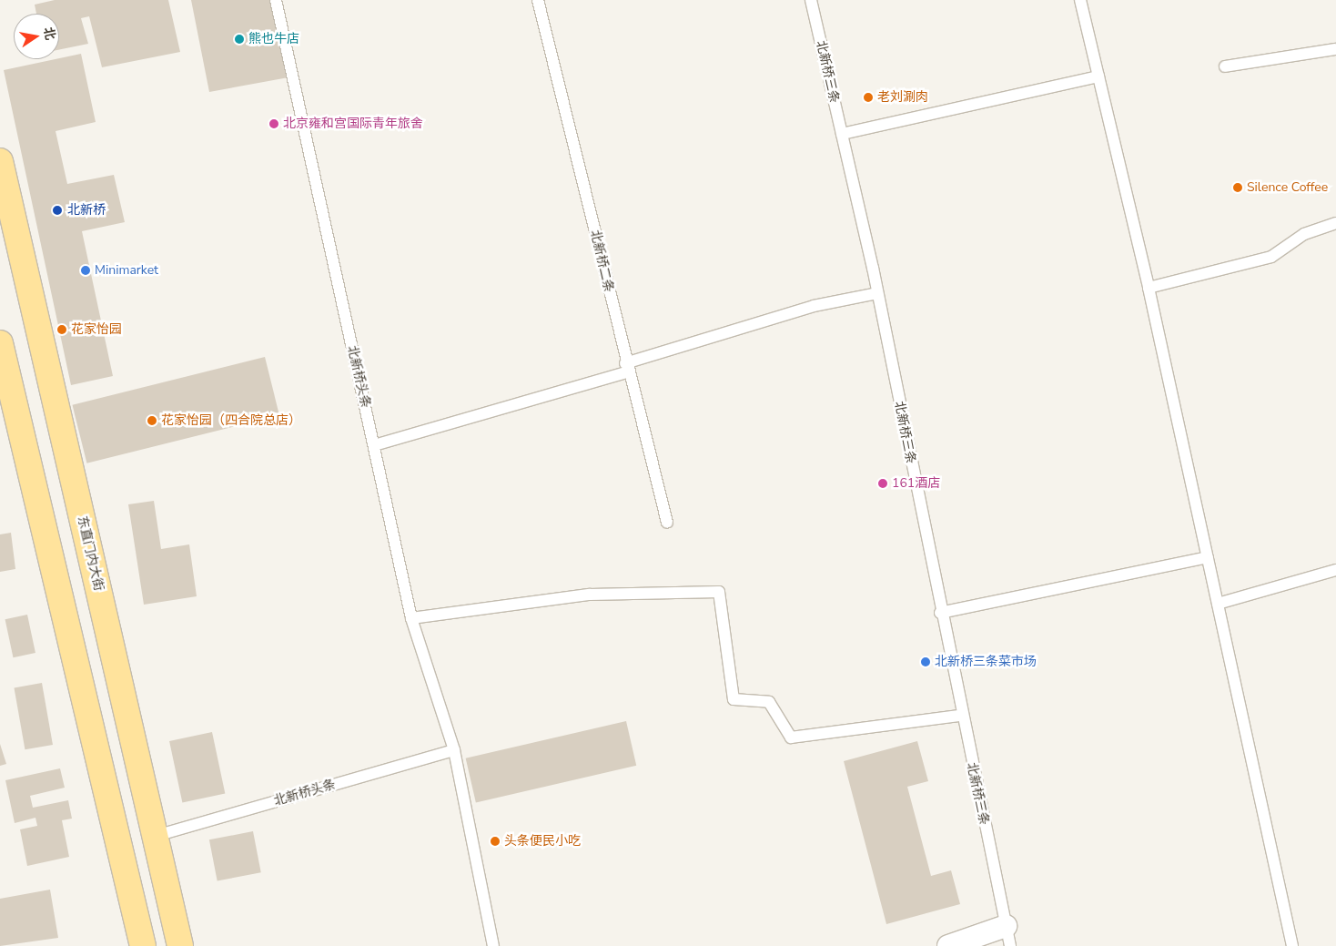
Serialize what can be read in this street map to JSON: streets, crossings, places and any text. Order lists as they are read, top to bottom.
{
  "streets": {
    "main road": ["东直门内大街"],
    "lane": ["北新桥三条", "北新桥二条", "北新桥头条"]
  },
  "crossings": [
    ["北新桥头条", "东直门内大街"]
  ],
  "places": [
    "熊也牛店",
    "老刘涮肉",
    "北京雍和宫国际青年旅舍",
    "Silence Coffee",
    "北新桥",
    "Minimarket",
    "花家怡园",
    "花家怡园（四合院总店）",
    "161酒店",
    "北新桥三条菜市场",
    "头条便民小吃"
  ],
  "north": "right"
}
